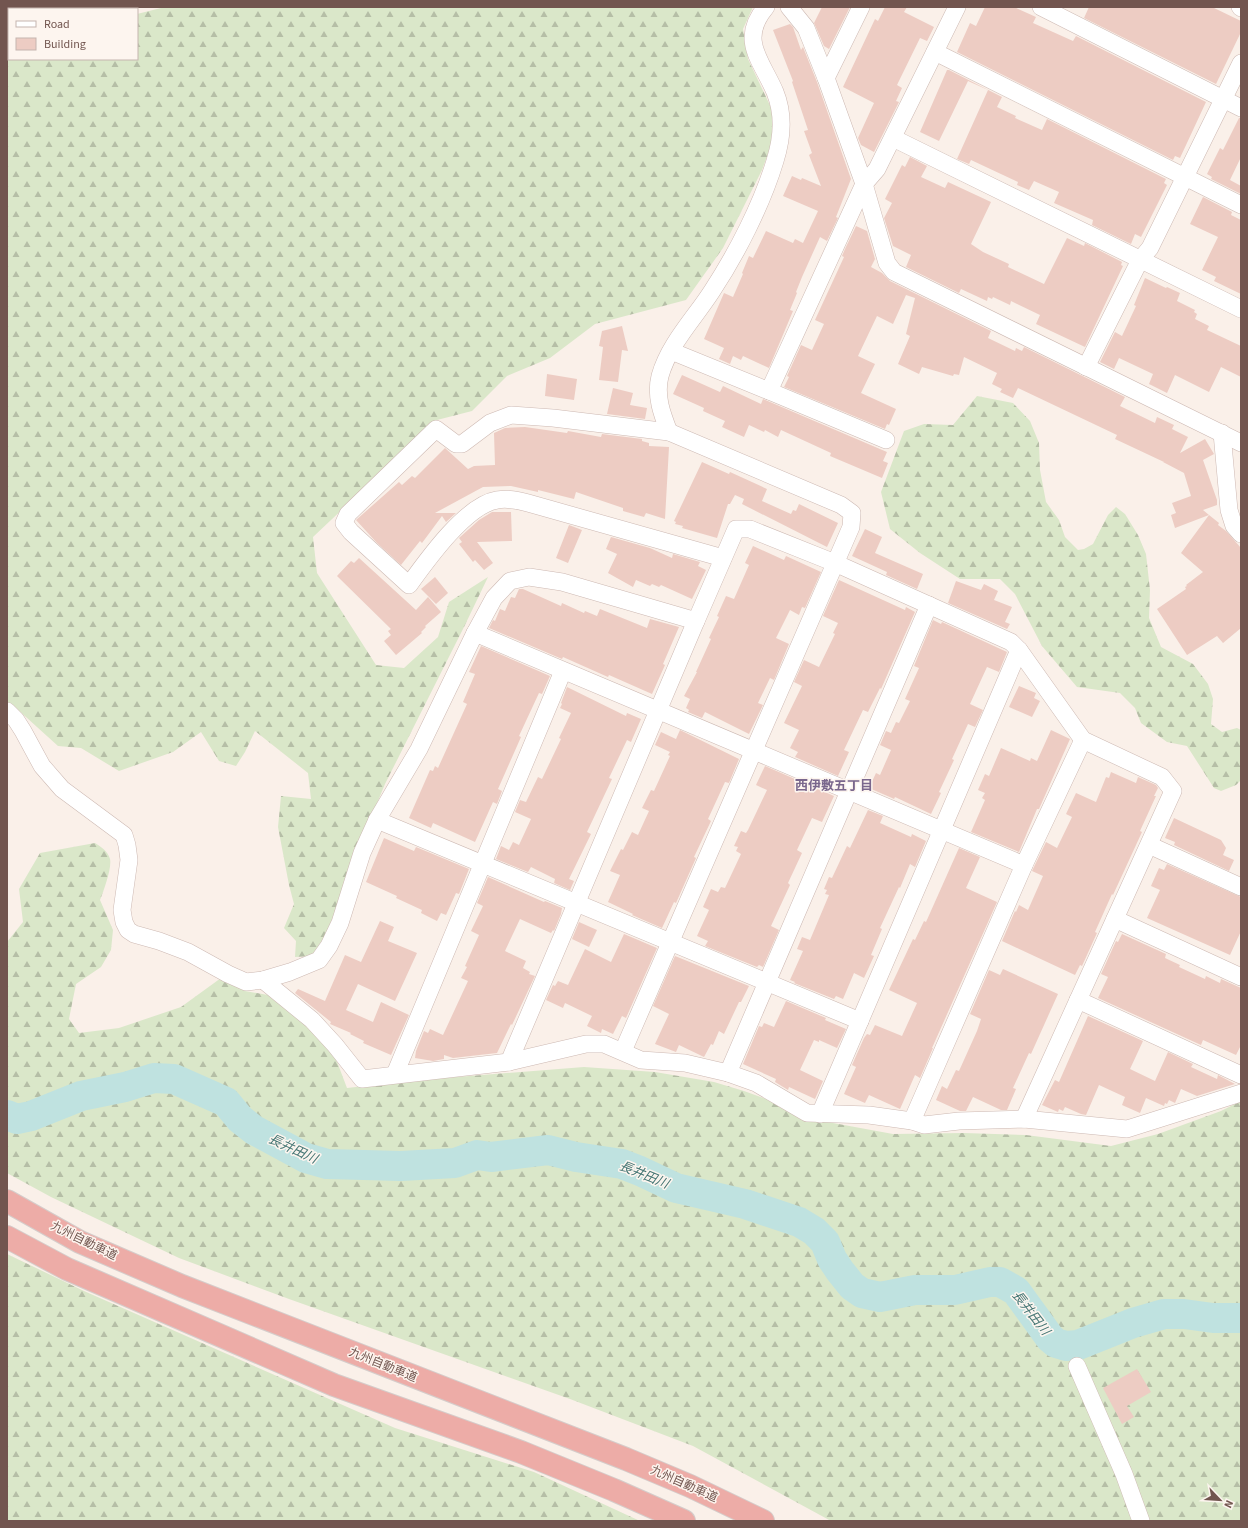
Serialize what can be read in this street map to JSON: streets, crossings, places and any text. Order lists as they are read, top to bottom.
{
  "streets": {
    "highway": ["九州自動車道"]
  },
  "districts": ["西伊敷五丁目"],
  "water": ["長井田川"],
  "legend": ["Road", "Building"],
  "north": "bottom right"
}
